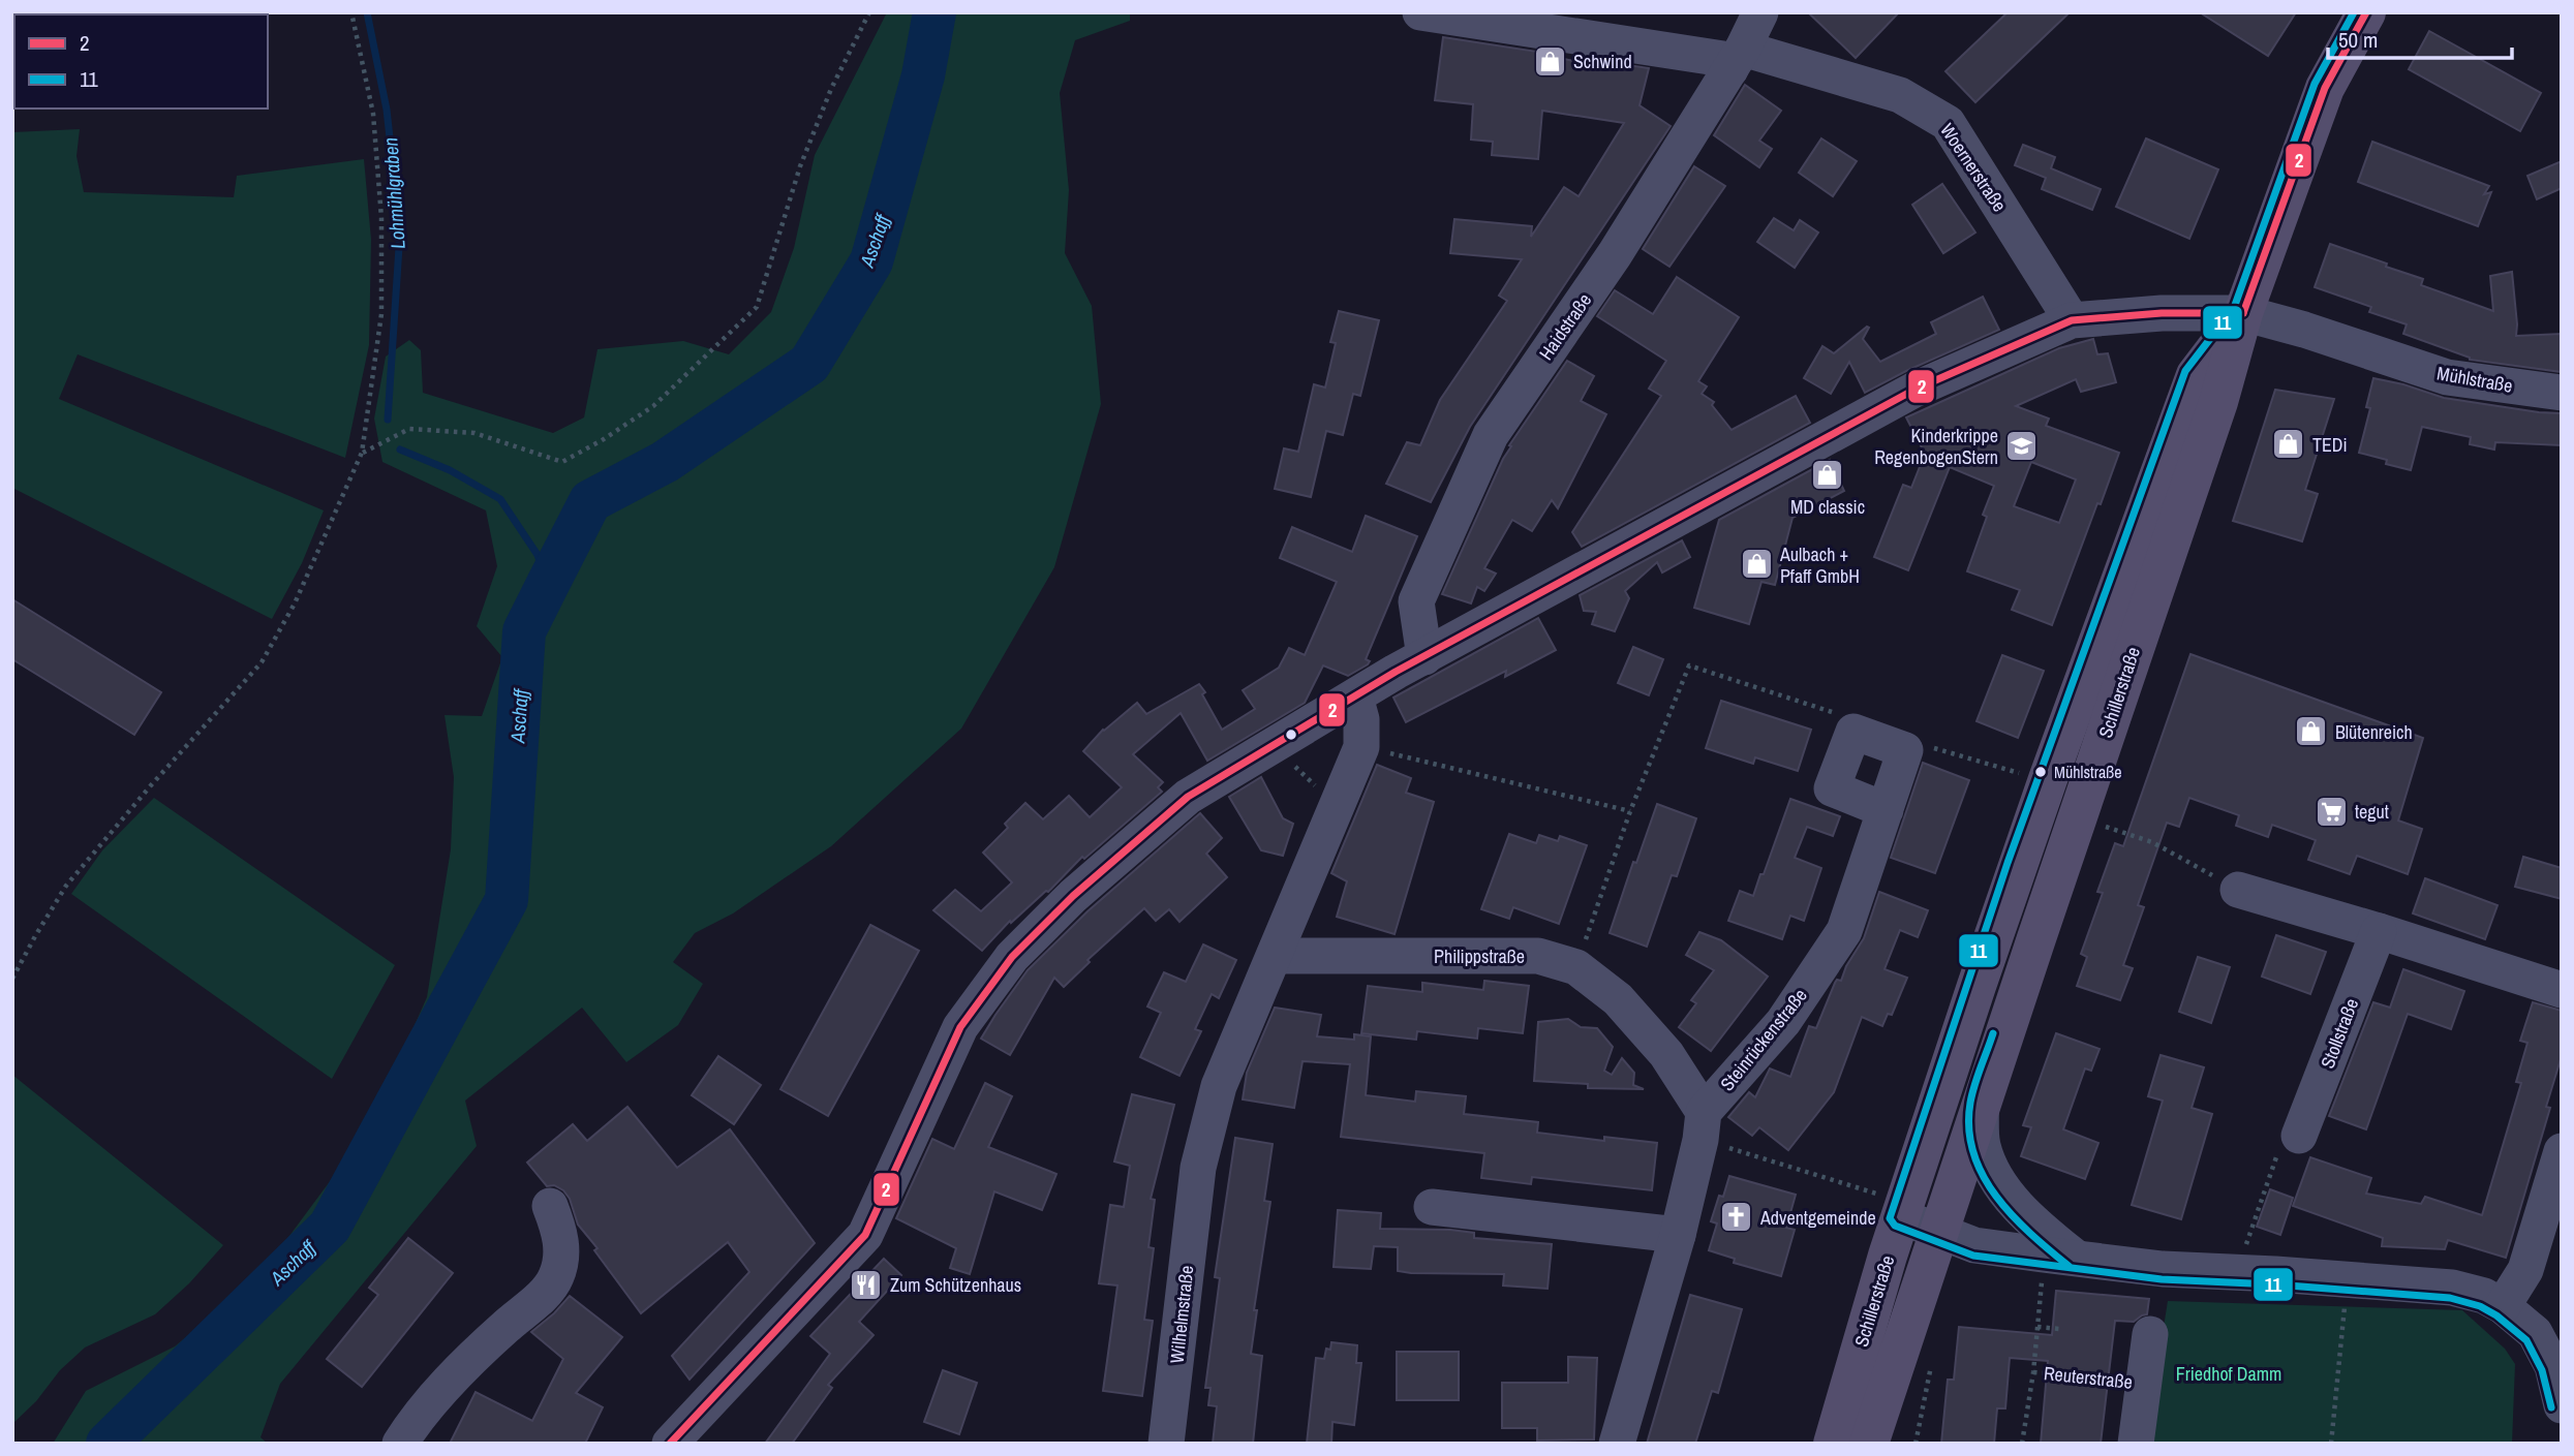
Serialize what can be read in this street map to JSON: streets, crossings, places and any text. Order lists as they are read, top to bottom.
{
  "streets": {
    "main road": ["Schillerstraße"],
    "street": [
      "Woernerstraße",
      "Haidstraße",
      "Mühlstraße",
      "Philippstraße",
      "Stollstraße",
      "Steinrückenstraße",
      "Wilhelmstraße",
      "Reuterstraße"
    ]
  },
  "crossings": [
    ["Woernerstraße", "Haidstraße"],
    ["Woernerstraße", "Mühlstraße"],
    ["Haidstraße", "Mühlstraße"],
    ["Mühlstraße", "Schillerstraße"],
    ["Mühlstraße", "Wilhelmstraße"],
    ["Philippstraße", "Steinrückenstraße"],
    ["Philippstraße", "Wilhelmstraße"]
  ],
  "water": ["Lohmühlgraben", "Aschaff"],
  "parks": ["Friedhof Damm"],
  "places": {
    "shop": [
      "Schwind",
      "TEDi",
      "MD classic",
      "Aulbach + Pfaff GmbH",
      "Blütenreich"
    ],
    "school or university": ["Kinderkrippe RegenbogenStern"],
    "other": ["Mühlstraße"],
    "supermarket": ["tegut"],
    "church": ["Adventgemeinde"],
    "restaurant": ["Zum Schützenhaus"]
  },
  "lines": ["transit line 2", "transit line 11"],
  "legend": ["2", "11"],
  "scale_bar": "50 m"
}
